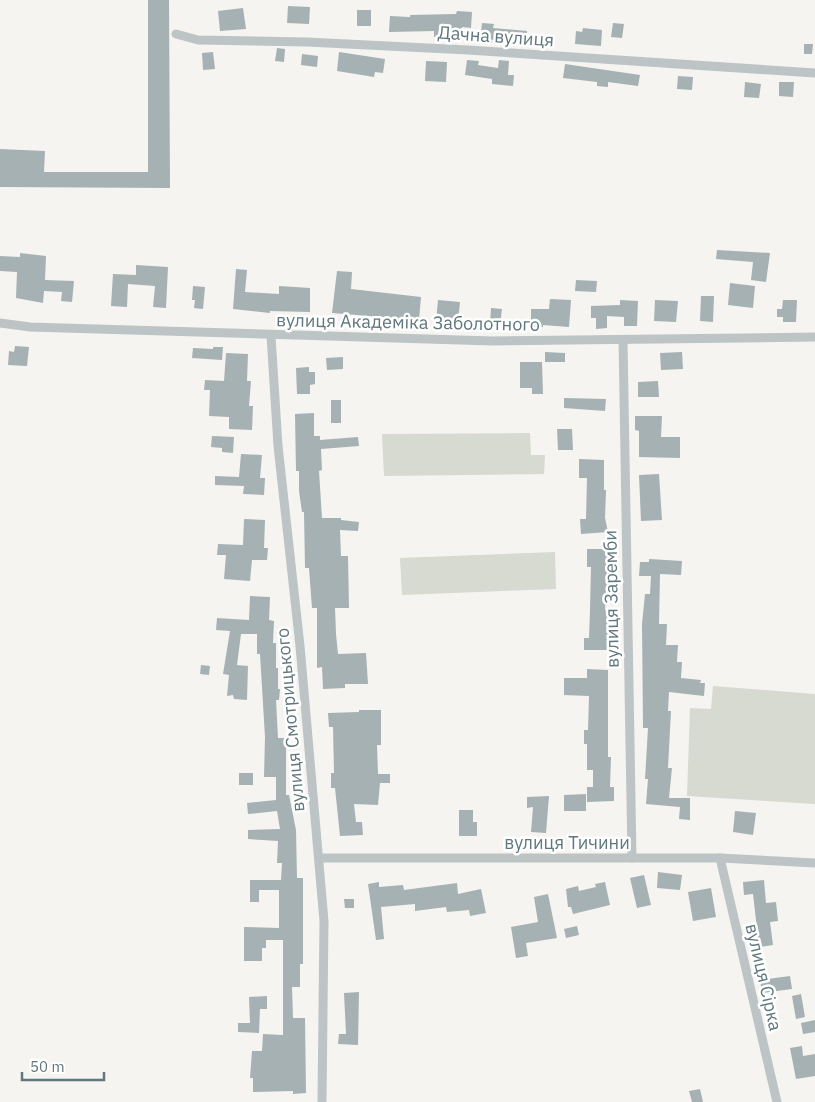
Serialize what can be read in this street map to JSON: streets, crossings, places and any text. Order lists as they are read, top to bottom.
{
  "streets": {
    "street": [
      "Дачна вулиця",
      "вулиця Академіка Заболотного",
      "вулиця Заремби",
      "вулиця Смотрицького",
      "вулиця Тичини",
      "вулиця Сірка"
    ]
  },
  "crossings": [
    ["вулиця Академіка Заболотного", "вулиця Заремби"],
    ["вулиця Академіка Заболотного", "вулиця Смотрицького"],
    ["вулиця Заремби", "вулиця Тичини"],
    ["вулиця Смотрицького", "вулиця Тичини"],
    ["вулиця Тичини", "вулиця Сірка"]
  ],
  "scale_bar": "50 m"
}
